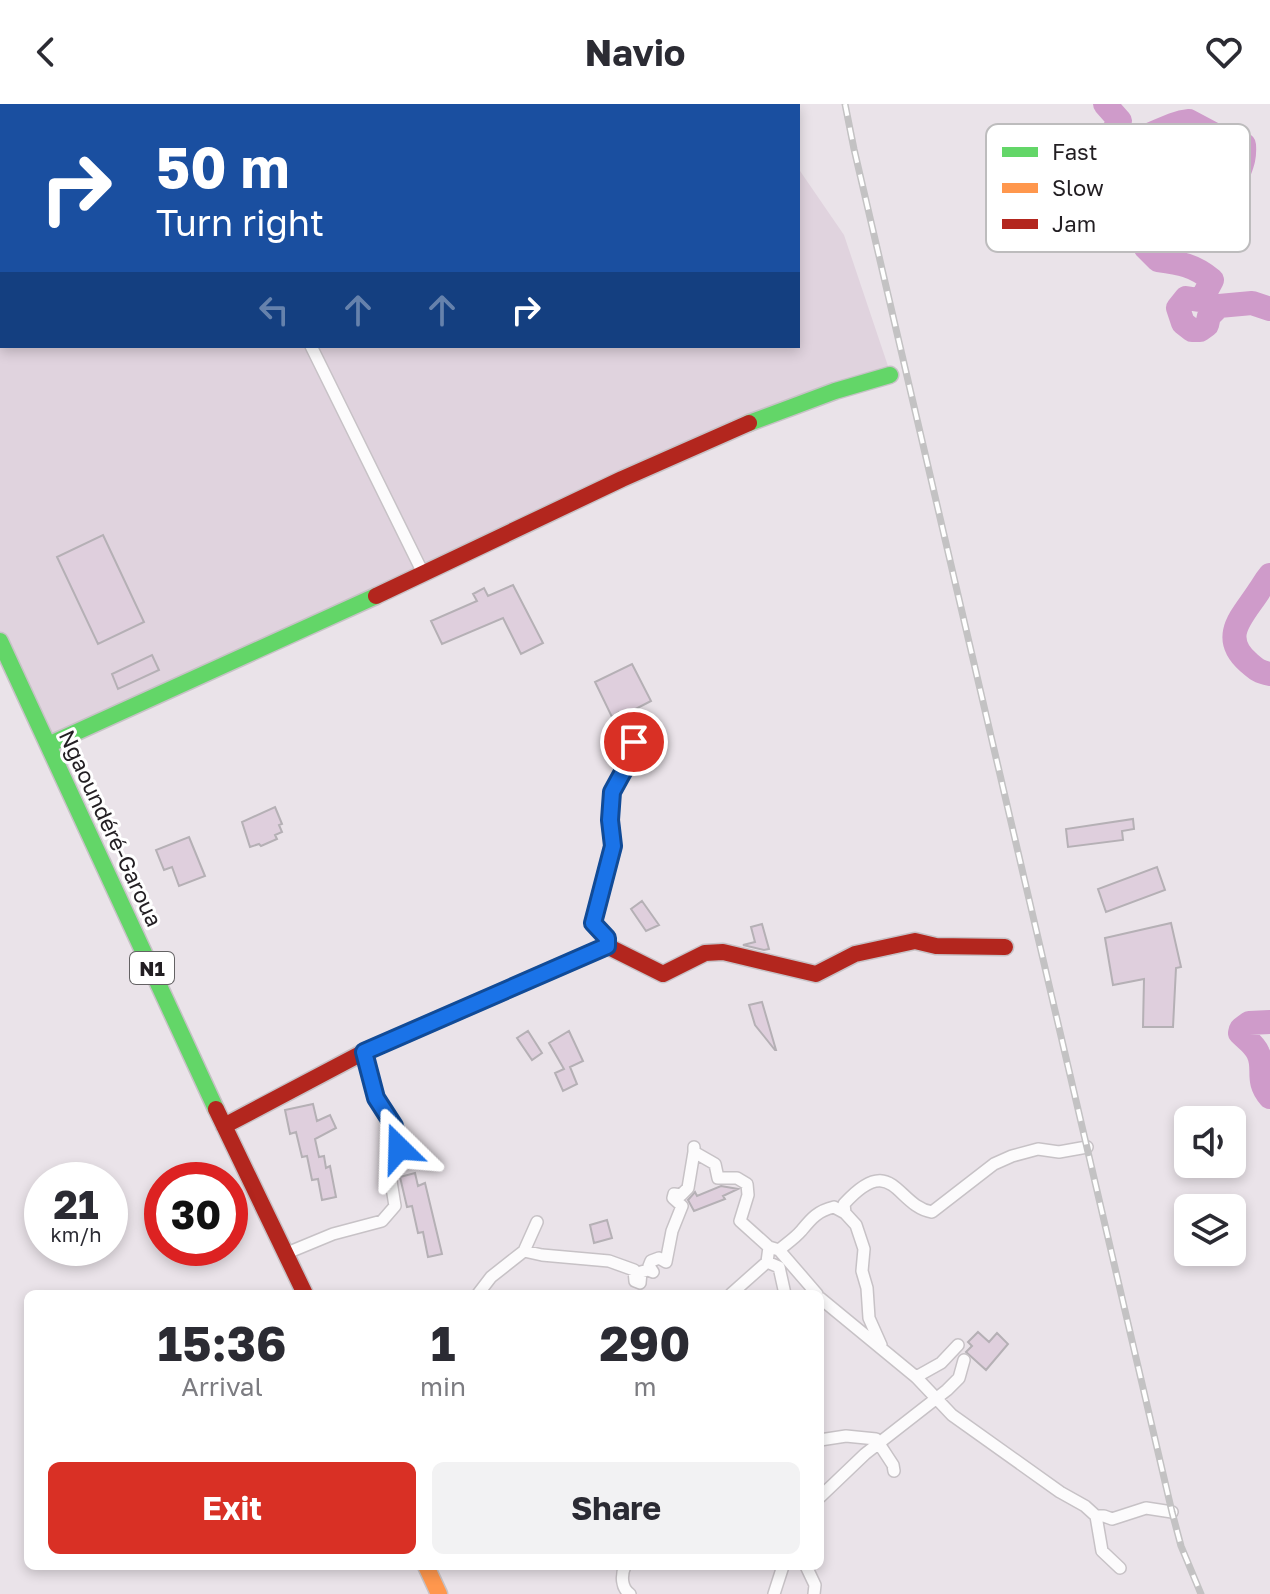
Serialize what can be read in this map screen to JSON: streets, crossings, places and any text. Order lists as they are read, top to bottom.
{
  "streets": {
    "main road": ["Ngaoundéré-Garoua", "N1"]
  },
  "legend": ["Fast", "Slow", "Jam"],
  "page": {
    "header": "Navio",
    "turn": ["50 m", "Turn right"],
    "speed": "21 km/h",
    "limit": "30",
    "eta": [
      "15:36",
      "Arrival",
      "1",
      "min",
      "290",
      "m"
    ],
    "buttons": ["Exit", "Share"]
  }
}
